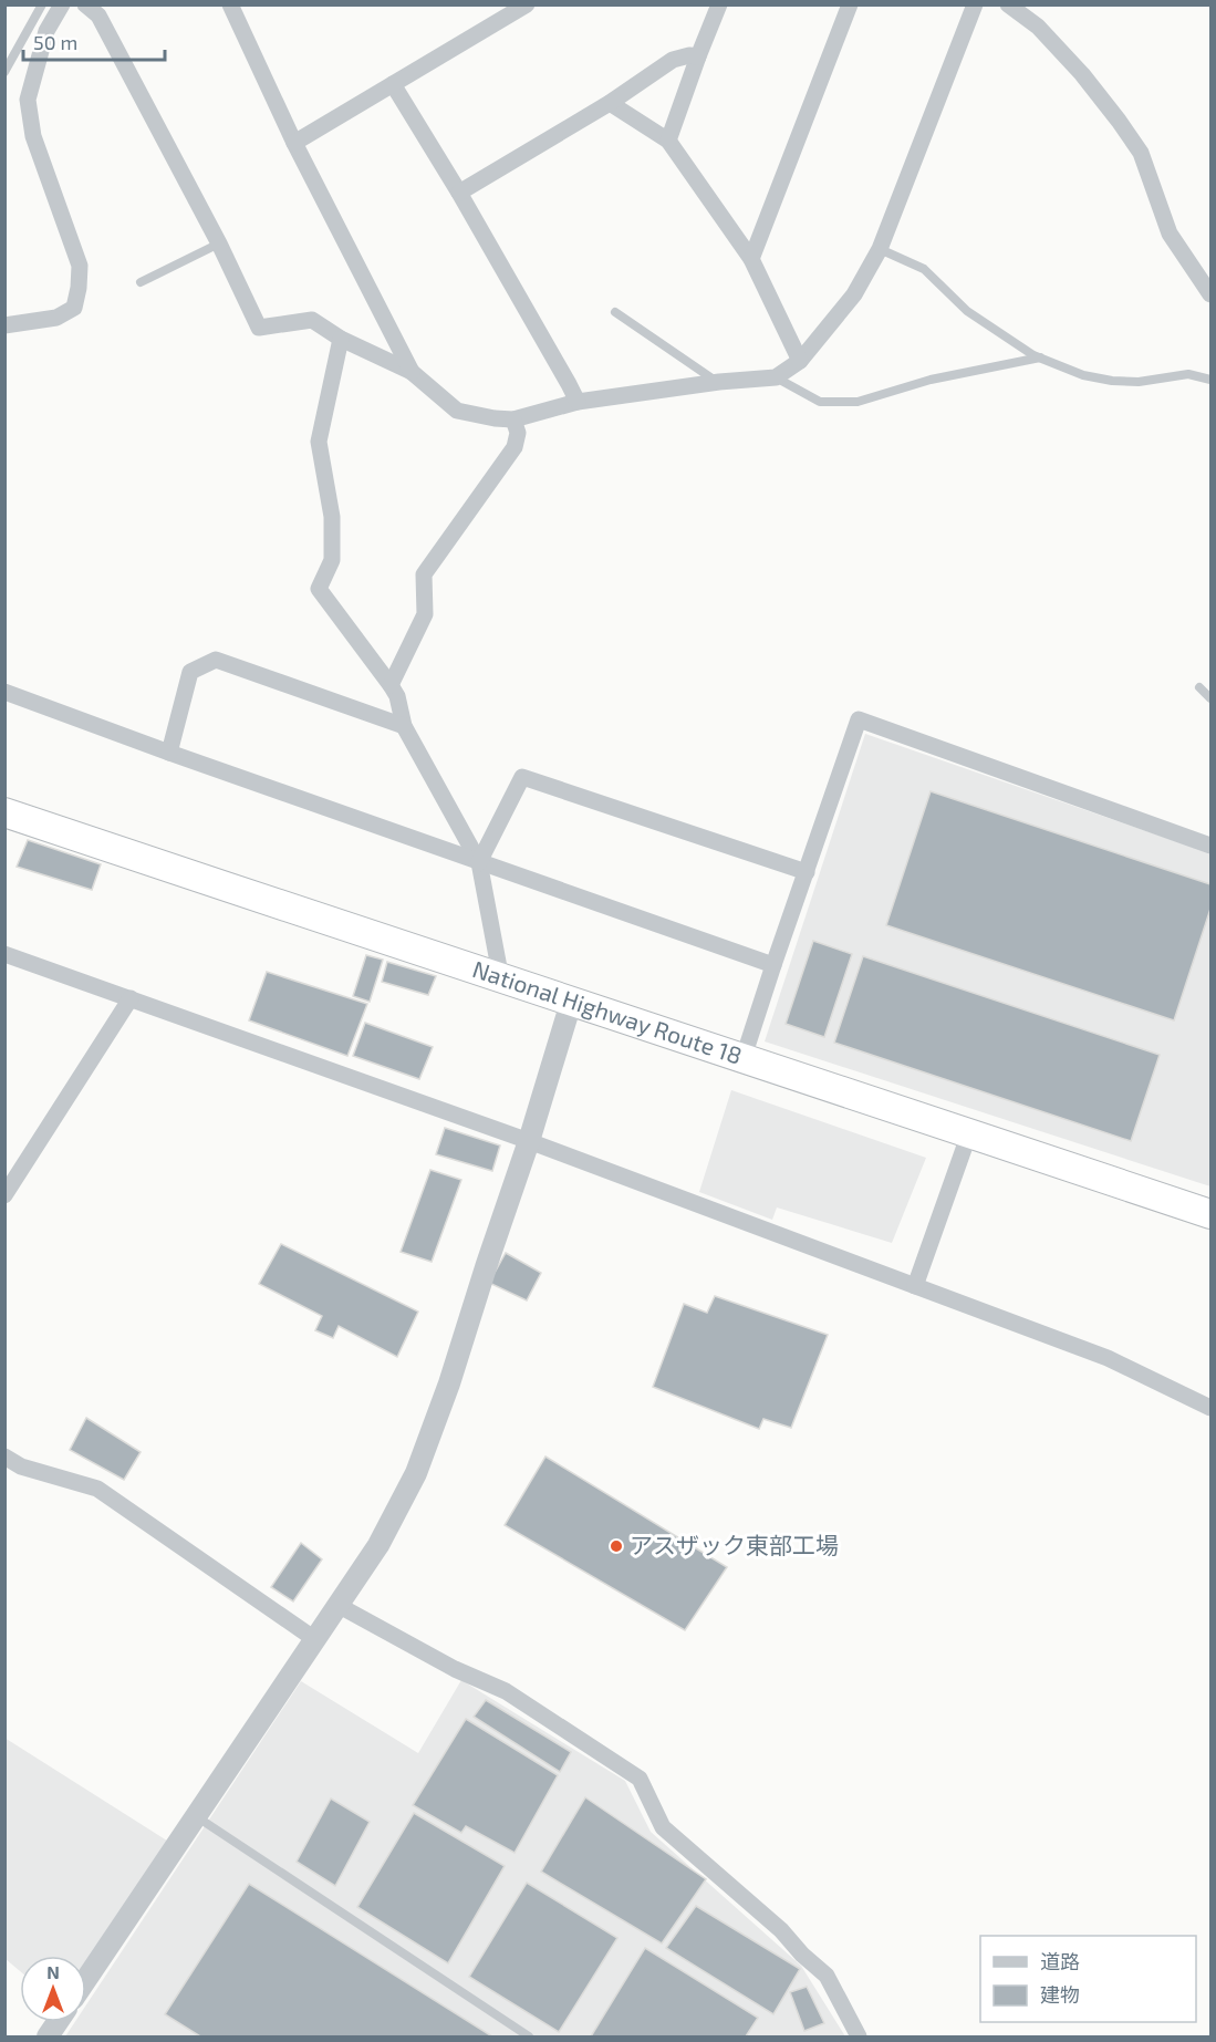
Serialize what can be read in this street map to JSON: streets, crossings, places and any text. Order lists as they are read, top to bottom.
{
  "streets": {
    "highway": ["National Highway Route 18"]
  },
  "places": ["アスザック東部工場"],
  "legend": ["道路", "建物"],
  "scale_bar": "50 m",
  "north": "top"
}
